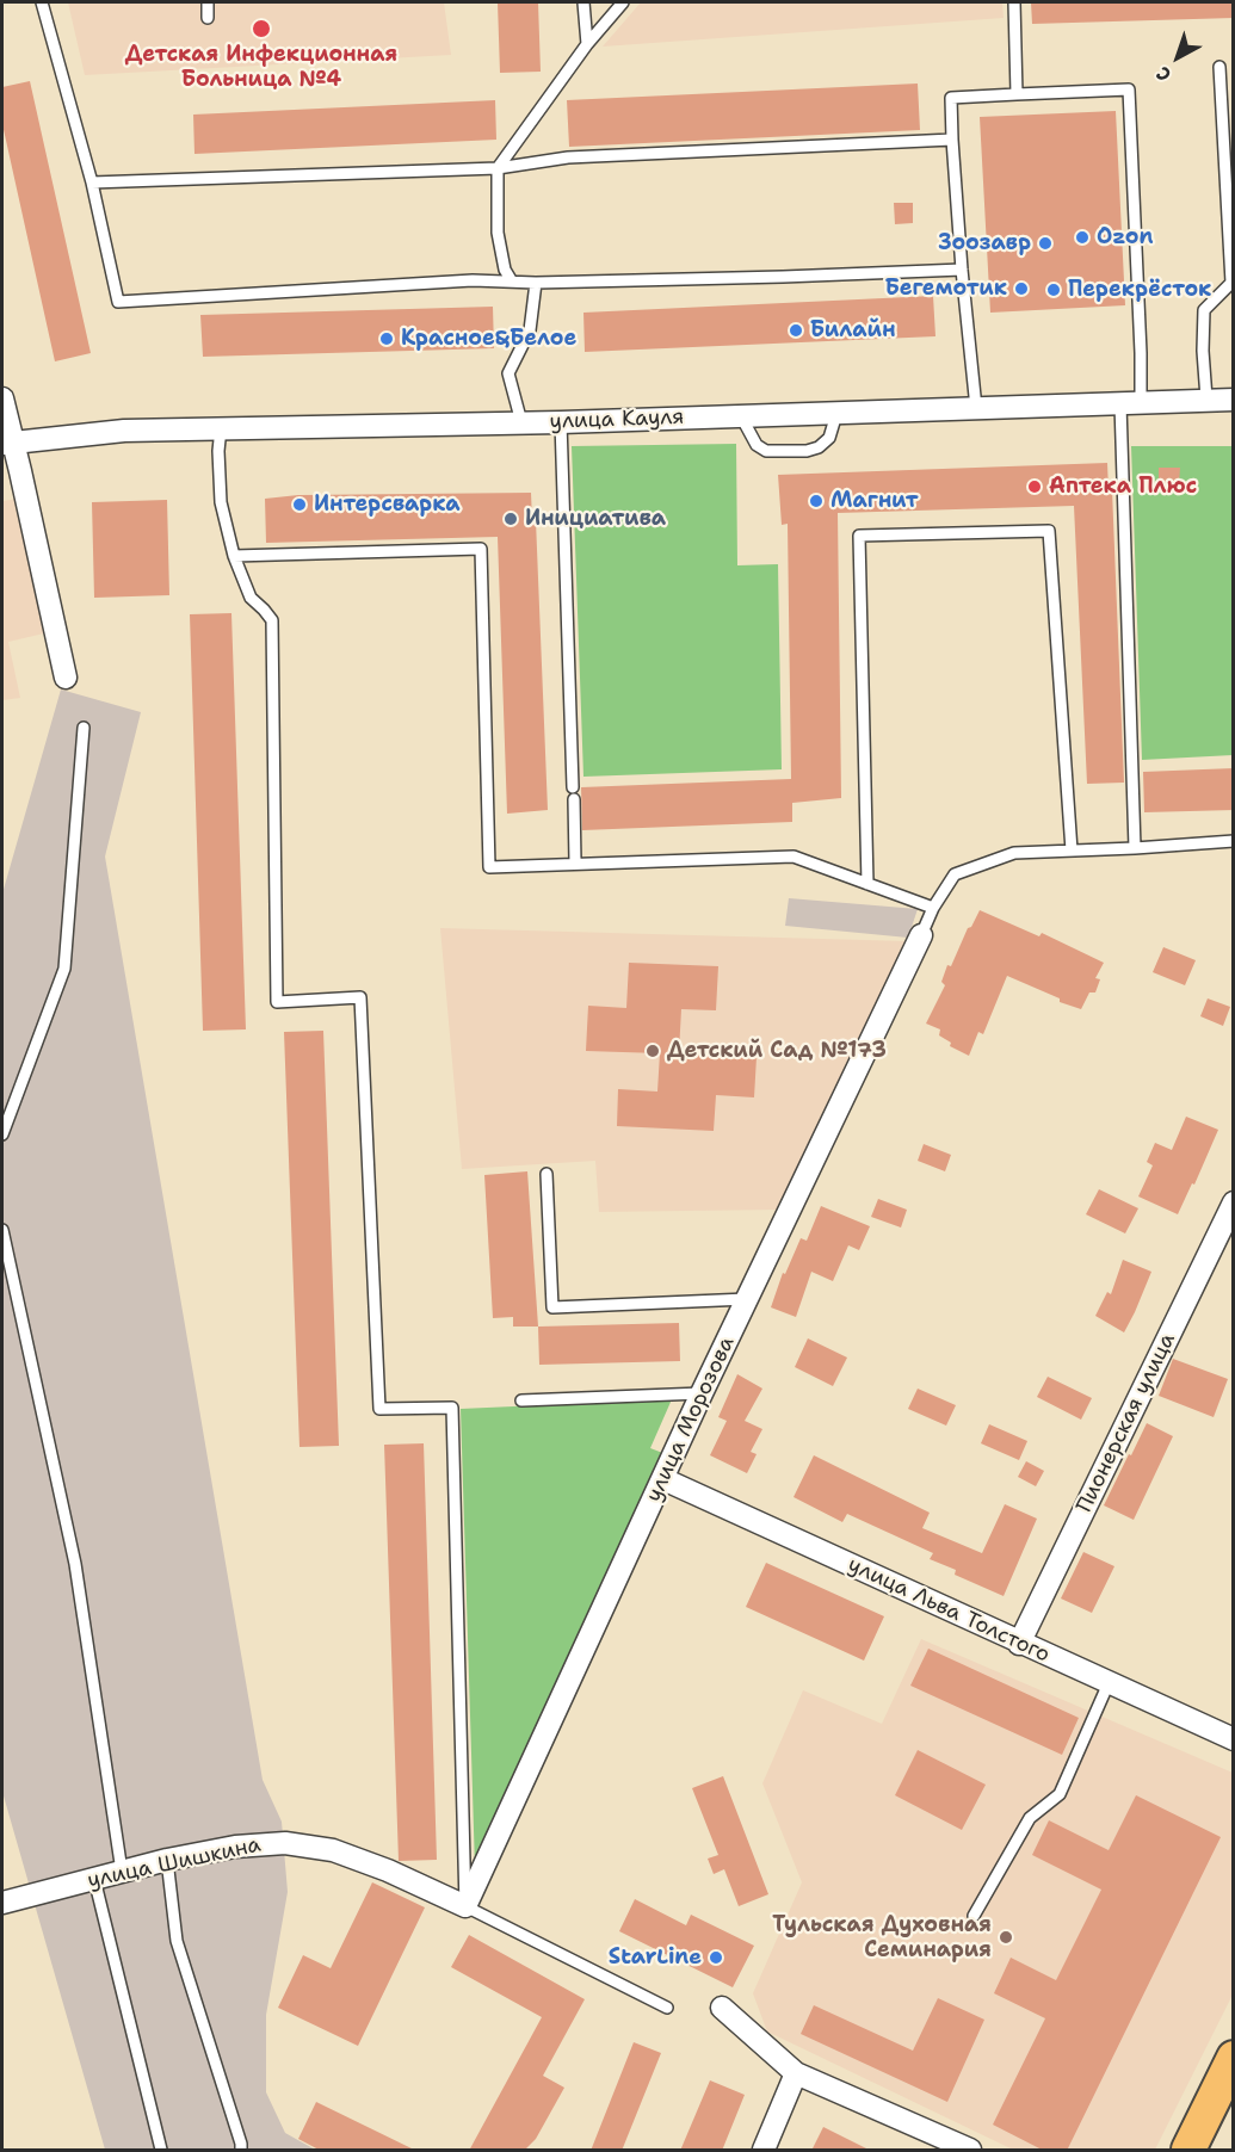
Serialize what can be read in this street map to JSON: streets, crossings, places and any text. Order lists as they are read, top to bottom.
{
  "streets": {
    "street": [
      "улица Кауля",
      "улица Морозова",
      "Пионерская улица",
      "улица Льва Толстого",
      "улица Шишкина"
    ]
  },
  "crossings": [
    ["улица Морозова", "улица Льва Толстого"],
    ["улица Морозова", "улица Шишкина"],
    ["Пионерская улица", "улица Льва Толстого"]
  ],
  "places": [
    "Детская Инфекционная Больница №4",
    "Ozon",
    "Зоозавр",
    "Бегемотик",
    "Перекрёсток",
    "Билайн",
    "Красное&Белое",
    "Аптека Плюс",
    "Магнит",
    "Интерсварка",
    "Инициатива",
    "Детский Сад №173",
    "Тульская Духовная Семинария",
    "StarLine"
  ],
  "north": "bottom left"
}
